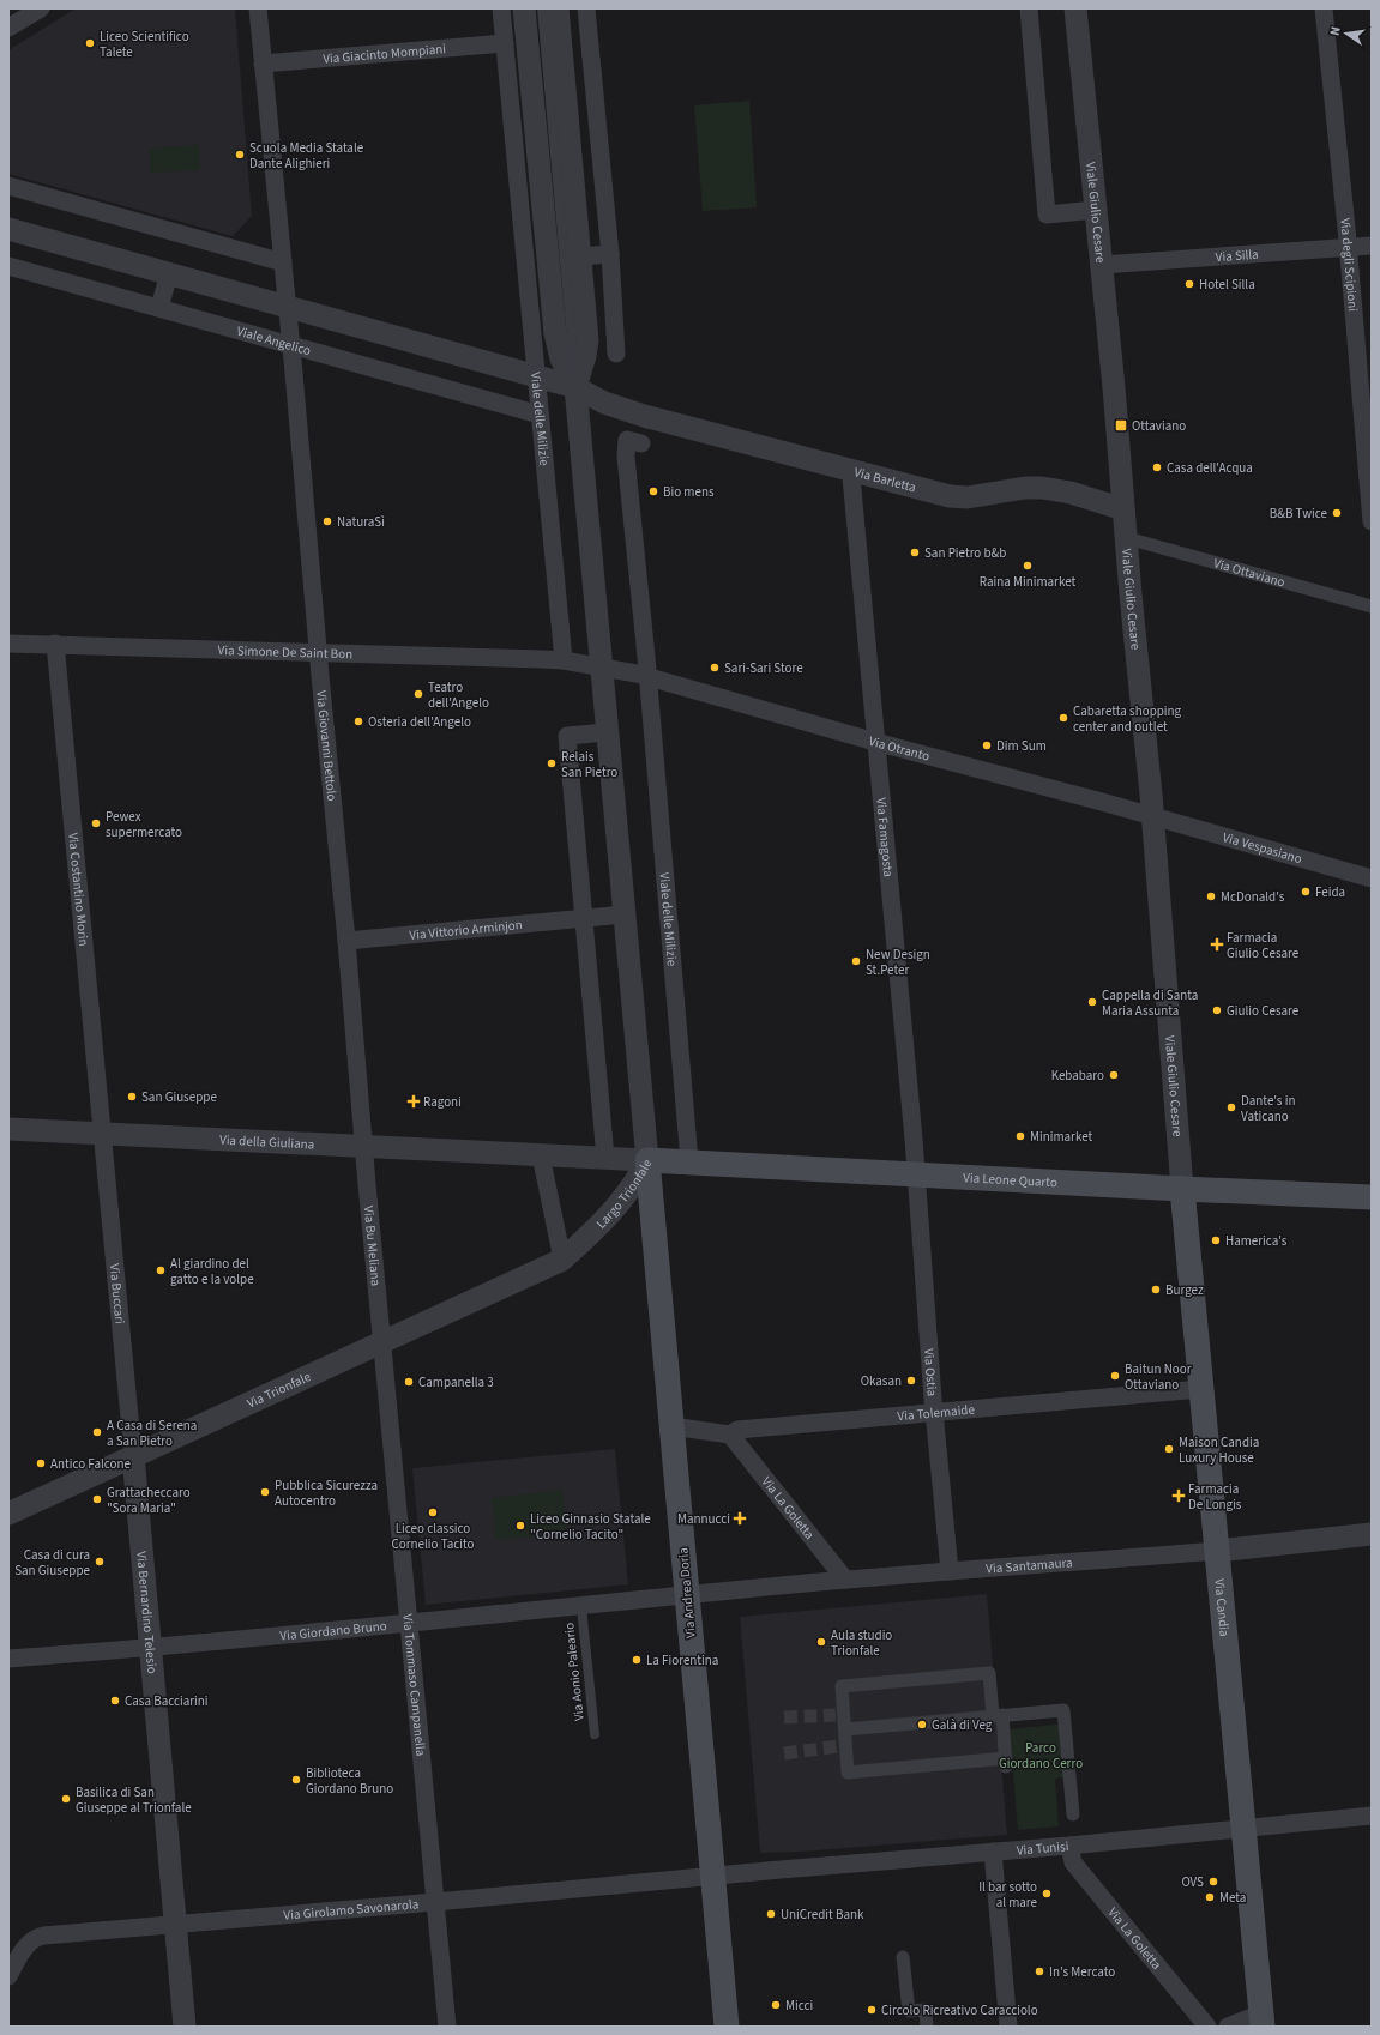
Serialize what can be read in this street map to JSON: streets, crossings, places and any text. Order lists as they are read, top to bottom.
{
  "streets": {
    "main road": ["Via Leone Quarto", "Via Andrea Doria", "Via Candia"],
    "street": [
      "Via Giacinto Mompiani",
      "Viale Giulio Cesare",
      "Via Silla",
      "Via degli Scipioni",
      "Viale Angelico",
      "Viale delle Milizie",
      "Via Barletta",
      "Via Ottaviano",
      "Via Simone De Saint Bon",
      "Via Giovanni Bettolo",
      "Via Otranto",
      "Via Famagosta",
      "Via Vespasiano",
      "Via Costantino Morin",
      "Via Vittorio Arminjon",
      "Via della Giuliana",
      "Largo Trionfale",
      "Via Bu Meliana",
      "Via Buccari",
      "Via Ostia",
      "Via Trionfale",
      "Via Tolemaide",
      "Via La Goletta",
      "Via Santamaura",
      "Via Bernardino Telesio",
      "Via Giordano Bruno",
      "Via Tommaso Campanella",
      "Via Tunisi",
      "Via Girolamo Savonarola"
    ],
    "lane": ["Via Aonio Paleario"]
  },
  "crossings": [
    ["Via Giacinto Mompiani", "Viale delle Milizie"],
    ["Via Giacinto Mompiani", "Via Giovanni Bettolo"],
    ["Viale Giulio Cesare", "Via Silla"],
    ["Viale Giulio Cesare", "Via Barletta"],
    ["Viale Giulio Cesare", "Via Ottaviano"],
    ["Viale Giulio Cesare", "Via Otranto"],
    ["Viale Giulio Cesare", "Via Vespasiano"],
    ["Viale Giulio Cesare", "Via Leone Quarto"],
    ["Viale Giulio Cesare", "Via Candia"],
    ["Via Silla", "Via degli Scipioni"],
    ["Viale Angelico", "Viale delle Milizie"],
    ["Viale Angelico", "Via Giovanni Bettolo"],
    ["Viale delle Milizie", "Via Barletta"],
    ["Viale delle Milizie", "Via Simone De Saint Bon"],
    ["Viale delle Milizie", "Via Otranto"],
    ["Viale delle Milizie", "Via Vittorio Arminjon"],
    ["Viale delle Milizie", "Via Leone Quarto"],
    ["Viale delle Milizie", "Largo Trionfale"],
    ["Viale delle Milizie", "Via Andrea Doria"],
    ["Via Barletta", "Via Famagosta"],
    ["Via Simone De Saint Bon", "Via Giovanni Bettolo"],
    ["Via Simone De Saint Bon", "Via Costantino Morin"],
    ["Via Giovanni Bettolo", "Via Vittorio Arminjon"],
    ["Via Giovanni Bettolo", "Via della Giuliana"],
    ["Via Giovanni Bettolo", "Via Bu Meliana"],
    ["Via Otranto", "Via Famagosta"],
    ["Via Otranto", "Via Vespasiano"],
    ["Via Famagosta", "Via Leone Quarto"],
    ["Via Famagosta", "Via Ostia"],
    ["Via Costantino Morin", "Via della Giuliana"],
    ["Via Costantino Morin", "Via Buccari"],
    ["Via della Giuliana", "Largo Trionfale"],
    ["Via della Giuliana", "Via Bu Meliana"],
    ["Via della Giuliana", "Via Buccari"],
    ["Via Leone Quarto", "Largo Trionfale"],
    ["Via Leone Quarto", "Via Ostia"],
    ["Via Leone Quarto", "Via Andrea Doria"],
    ["Via Leone Quarto", "Via Candia"],
    ["Largo Trionfale", "Via Trionfale"],
    ["Largo Trionfale", "Via Andrea Doria"],
    ["Via Bu Meliana", "Via Trionfale"],
    ["Via Bu Meliana", "Via Tommaso Campanella"],
    ["Via Buccari", "Via Trionfale"],
    ["Via Buccari", "Via Bernardino Telesio"],
    ["Via Ostia", "Via Tolemaide"],
    ["Via Ostia", "Via Santamaura"],
    ["Via Trionfale", "Via Bernardino Telesio"],
    ["Via Trionfale", "Via Tommaso Campanella"],
    ["Via Tolemaide", "Via La Goletta"],
    ["Via Tolemaide", "Via Andrea Doria"],
    ["Via Tolemaide", "Via Candia"],
    ["Via La Goletta", "Via Santamaura"],
    ["Via La Goletta", "Via Tunisi"],
    ["Via Santamaura", "Via Andrea Doria"],
    ["Via Santamaura", "Via Candia"],
    ["Via Santamaura", "Via Giordano Bruno"],
    ["Via Andrea Doria", "Via Giordano Bruno"],
    ["Via Andrea Doria", "Via Tunisi"],
    ["Via Andrea Doria", "Via Girolamo Savonarola"],
    ["Via Candia", "Via Tunisi"],
    ["Via Bernardino Telesio", "Via Giordano Bruno"],
    ["Via Bernardino Telesio", "Via Girolamo Savonarola"],
    ["Via Giordano Bruno", "Via Aonio Paleario"],
    ["Via Giordano Bruno", "Via Tommaso Campanella"],
    ["Via Tommaso Campanella", "Via Girolamo Savonarola"],
    ["Via Tunisi", "Via Girolamo Savonarola"]
  ],
  "parks": ["Parco Giordano Cerro"],
  "places": {
    "other": [
      "Liceo Scientifico Talete",
      "Scuola Media Statale Dante Alighieri",
      "Hotel Silla",
      "Casa dell'Acqua",
      "Bio mens",
      "B&B Twice",
      "NaturaSì",
      "San Pietro b&b",
      "Raina Minimarket",
      "Sari-Sari Store",
      "Teatro dell'Angelo",
      "Cabaretta shopping center and outlet",
      "Osteria dell'Angelo",
      "Dim Sum",
      "Relais San Pietro",
      "Pewex supermercato",
      "Feida",
      "McDonald's",
      "New Design St.Peter",
      "Cappella di Santa Maria Assunta",
      "Giulio Cesare",
      "Kebabaro",
      "San Giuseppe",
      "Dante's in Vaticano",
      "Minimarket",
      "Hamerica's",
      "Al giardino del gatto e la volpe",
      "Burgez",
      "Baitun Noor Ottaviano",
      "Okasan",
      "Campanella 3",
      "A Casa di Serena a San Pietro",
      "Maison Candia Luxury House",
      "Antico Falcone",
      "Pubblica Sicurezza Autocentro",
      "Grattacheccaro \"Sora Maria\"",
      "Liceo classico Cornelio Tacito",
      "Liceo Ginnasio Statale \"Cornelio Tacito\"",
      "Casa di cura San Giuseppe",
      "Aula studio Trionfale",
      "La Fiorentina",
      "Casa Bacciarini",
      "Galà di Veg",
      "Biblioteca Giordano Bruno",
      "Basilica di San Giuseppe al Trionfale",
      "OVS",
      "Il bar sotto al mare",
      "Meta",
      "UniCredit Bank",
      "In's Mercato",
      "Micci",
      "Circolo Ricreativo Caracciolo"
    ],
    "transit": ["Ottaviano"],
    "health": [
      "Farmacia Giulio Cesare",
      "Ragoni",
      "Farmacia De Longis",
      "Mannucci"
    ]
  },
  "north": "left"
}
